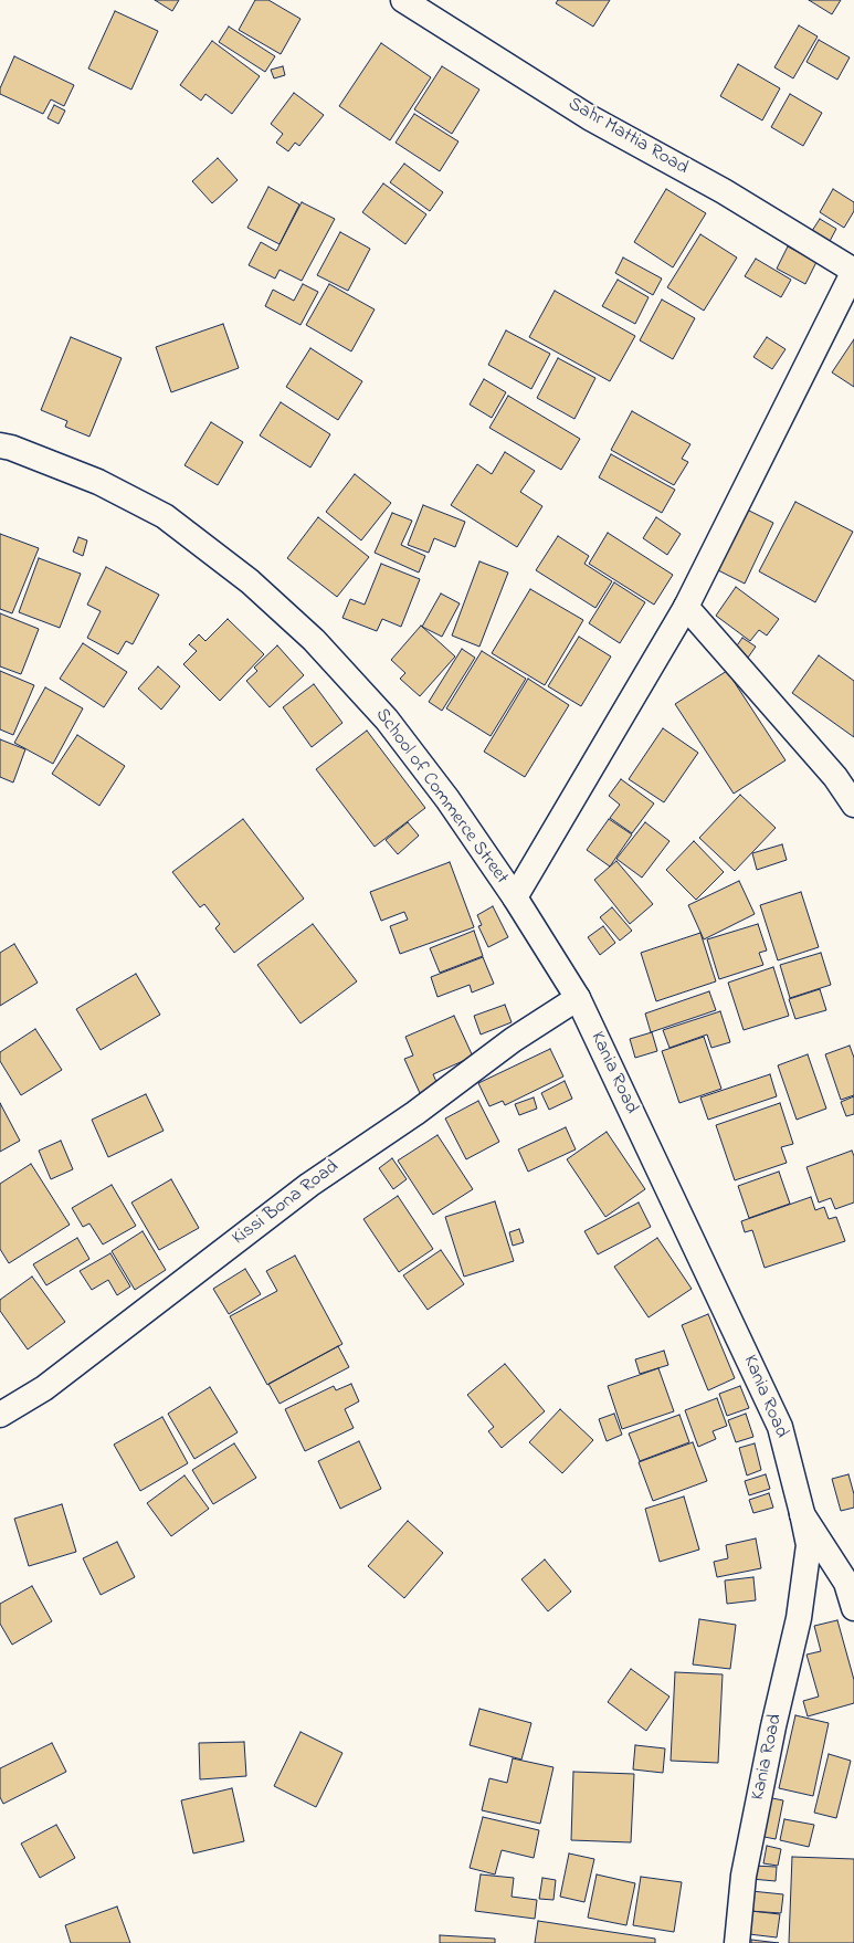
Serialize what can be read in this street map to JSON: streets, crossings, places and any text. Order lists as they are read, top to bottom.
{
  "streets": {
    "street": [
      "Sahr Mattia Road",
      "School of Commerce Street",
      "Kania Road",
      "Kissi Bona Road"
    ]
  },
  "crossings": [
    ["School of Commerce Street", "Kania Road"],
    ["Kania Road", "Kissi Bona Road"]
  ]
}
